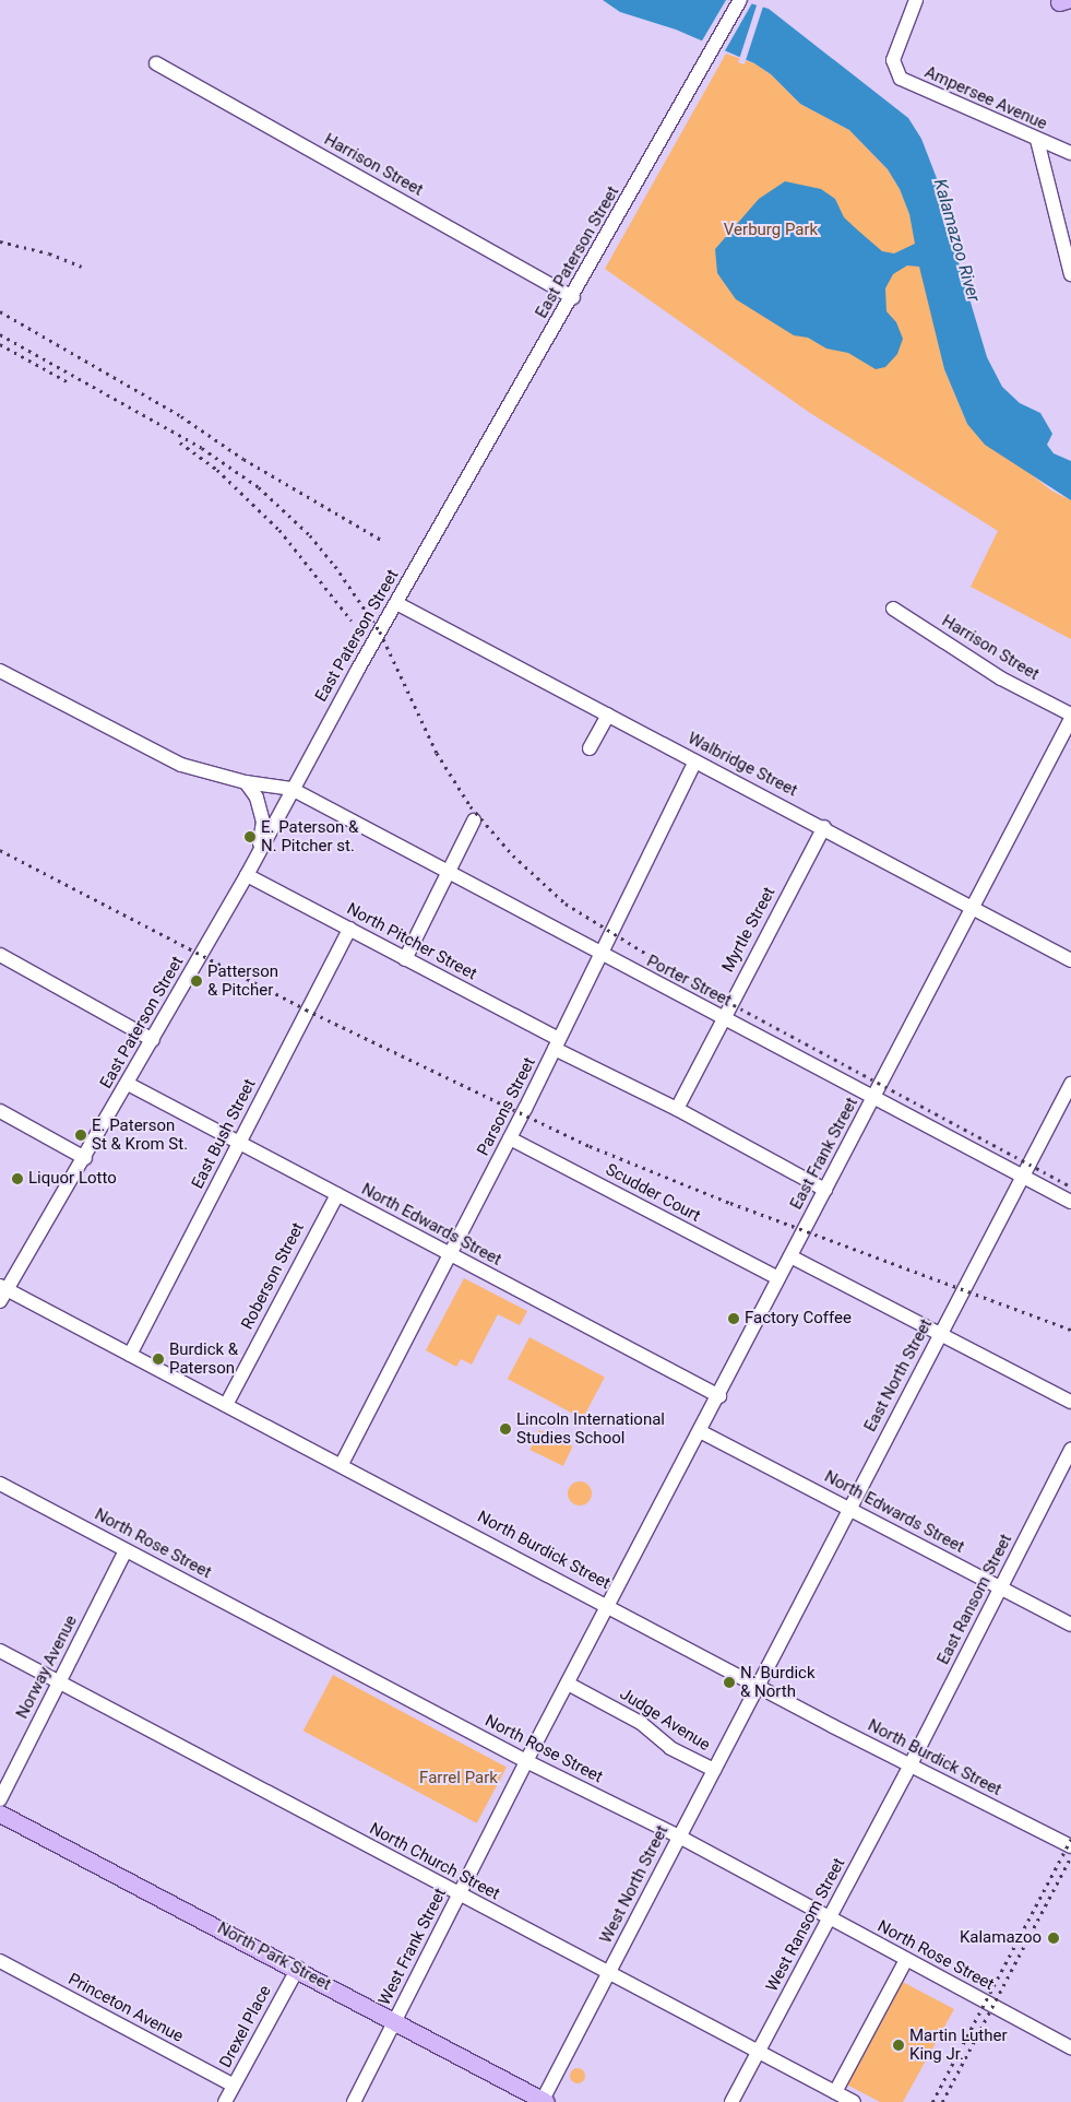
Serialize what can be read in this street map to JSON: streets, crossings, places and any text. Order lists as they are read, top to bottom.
{
  "streets": {
    "main road": ["North Park Street"],
    "street": [
      "Ampersee Avenue",
      "Harrison Street",
      "East Paterson Street",
      "Walbridge Street",
      "Myrtle Street",
      "North Pitcher Street",
      "Porter Street",
      "Parsons Street",
      "East Bush Street",
      "East Frank Street",
      "Scudder Court",
      "North Edwards Street",
      "Roberson Street",
      "East North Street",
      "North Rose Street",
      "North Burdick Street",
      "East Ransom Street",
      "Norway Avenue",
      "Judge Avenue",
      "North Church Street",
      "West North Street",
      "West Ransom Street",
      "West Frank Street",
      "Princeton Avenue",
      "Drexel Place"
    ]
  },
  "crossings": [
    ["Harrison Street", "East Paterson Street"],
    ["East Paterson Street", "Walbridge Street"],
    ["East Paterson Street", "North Pitcher Street"],
    ["East Paterson Street", "Porter Street"],
    ["East Paterson Street", "North Edwards Street"],
    ["East Paterson Street", "North Burdick Street"],
    ["Walbridge Street", "Myrtle Street"],
    ["Walbridge Street", "Parsons Street"],
    ["Walbridge Street", "East Frank Street"],
    ["Myrtle Street", "North Pitcher Street"],
    ["Myrtle Street", "Porter Street"],
    ["North Pitcher Street", "Parsons Street"],
    ["North Pitcher Street", "East Bush Street"],
    ["North Pitcher Street", "East Frank Street"],
    ["Porter Street", "Parsons Street"],
    ["Porter Street", "East Frank Street"],
    ["Porter Street", "East North Street"],
    ["Parsons Street", "Scudder Court"],
    ["Parsons Street", "North Edwards Street"],
    ["Parsons Street", "North Burdick Street"],
    ["East Bush Street", "North Edwards Street"],
    ["East Bush Street", "North Burdick Street"],
    ["East Frank Street", "Scudder Court"],
    ["East Frank Street", "North Edwards Street"],
    ["East Frank Street", "North Burdick Street"],
    ["East Frank Street", "West Frank Street"],
    ["North Edwards Street", "Roberson Street"],
    ["North Edwards Street", "East North Street"],
    ["North Edwards Street", "East Ransom Street"],
    ["Roberson Street", "North Burdick Street"],
    ["East North Street", "North Burdick Street"],
    ["East North Street", "West North Street"],
    ["North Rose Street", "Norway Avenue"],
    ["North Rose Street", "West North Street"],
    ["North Rose Street", "West Ransom Street"],
    ["North Rose Street", "West Frank Street"],
    ["North Burdick Street", "East Ransom Street"],
    ["North Burdick Street", "West North Street"],
    ["North Burdick Street", "West Ransom Street"],
    ["North Burdick Street", "West Frank Street"],
    ["East Ransom Street", "West Ransom Street"],
    ["Norway Avenue", "North Church Street"],
    ["Judge Avenue", "West North Street"],
    ["Judge Avenue", "West Frank Street"],
    ["North Church Street", "West North Street"],
    ["North Church Street", "West Ransom Street"],
    ["North Church Street", "West Frank Street"],
    ["West North Street", "North Park Street"],
    ["West Frank Street", "North Park Street"],
    ["North Park Street", "Drexel Place"],
    ["Princeton Avenue", "Drexel Place"]
  ],
  "water": ["Kalamazoo River"],
  "parks": ["Verburg Park", "Farrel Park"],
  "places": [
    "E. Paterson & N. Pitcher st.",
    "Patterson & Pitcher",
    "E. Paterson St & Krom St.",
    "Liquor Lotto",
    "Factory Coffee",
    "Burdick & Paterson",
    "Lincoln International Studies School",
    "N. Burdick & North",
    "Kalamazoo",
    "Martin Luther King Jr."
  ]
}
